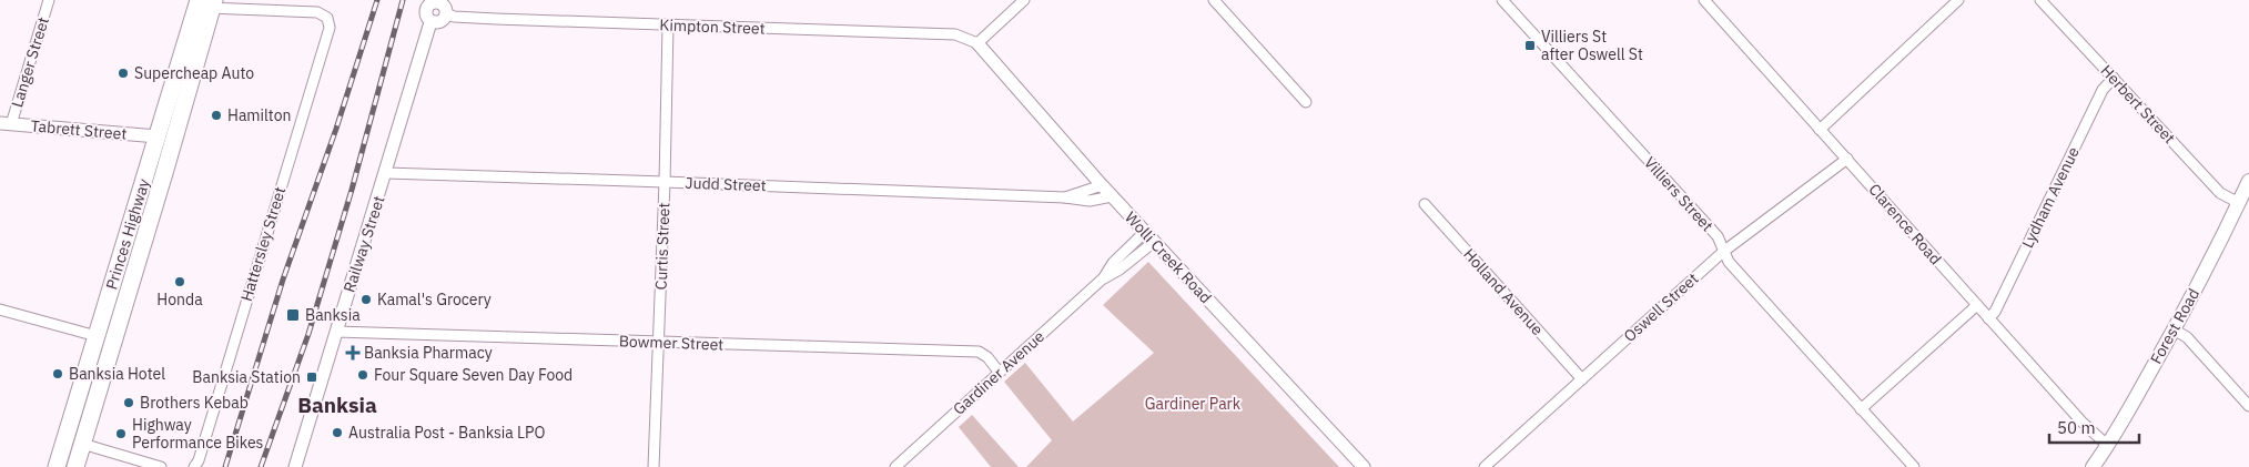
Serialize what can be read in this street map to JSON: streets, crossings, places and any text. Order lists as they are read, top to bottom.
{
  "streets": {
    "highway": ["Princes Highway"],
    "main road": ["Forest Road"],
    "street": [
      "Kimpton Street",
      "Langer Street",
      "Herbert Street",
      "Tabrett Street",
      "Judd Street",
      "Villiers Street",
      "Lydham Avenue",
      "Clarence Road",
      "Hattersley Street",
      "Railway Street",
      "Curtis Street",
      "Wolli Creek Road",
      "Holland Avenue",
      "Oswell Street",
      "Bowmer Street",
      "Gardiner Avenue"
    ]
  },
  "crossings": [
    ["Kimpton Street", "Railway Street"],
    ["Kimpton Street", "Curtis Street"],
    ["Kimpton Street", "Wolli Creek Road"],
    ["Langer Street", "Tabrett Street"],
    ["Herbert Street", "Lydham Avenue"],
    ["Herbert Street", "Forest Road"],
    ["Tabrett Street", "Princes Highway"],
    ["Judd Street", "Railway Street"],
    ["Judd Street", "Curtis Street"],
    ["Judd Street", "Wolli Creek Road"],
    ["Villiers Street", "Oswell Street"],
    ["Lydham Avenue", "Clarence Road"],
    ["Clarence Road", "Oswell Street"],
    ["Clarence Road", "Forest Road"],
    ["Princes Highway", "Hattersley Street"],
    ["Railway Street", "Bowmer Street"],
    ["Curtis Street", "Bowmer Street"],
    ["Wolli Creek Road", "Gardiner Avenue"],
    ["Holland Avenue", "Oswell Street"],
    ["Bowmer Street", "Gardiner Avenue"]
  ],
  "districts": ["Banksia"],
  "parks": ["Gardiner Park"],
  "places": {
    "transit": ["Villiers St after Oswell St", "Banksia", "Banksia Station"],
    "other": [
      "Supercheap Auto",
      "Hamilton",
      "Honda",
      "Kamal's Grocery",
      "Banksia Hotel",
      "Four Square Seven Day Food",
      "Brothers Kebab",
      "Australia Post - Banksia LPO",
      "Highway Performance Bikes"
    ],
    "health": ["Banksia Pharmacy"]
  },
  "scale_bar": "50 m"
}
